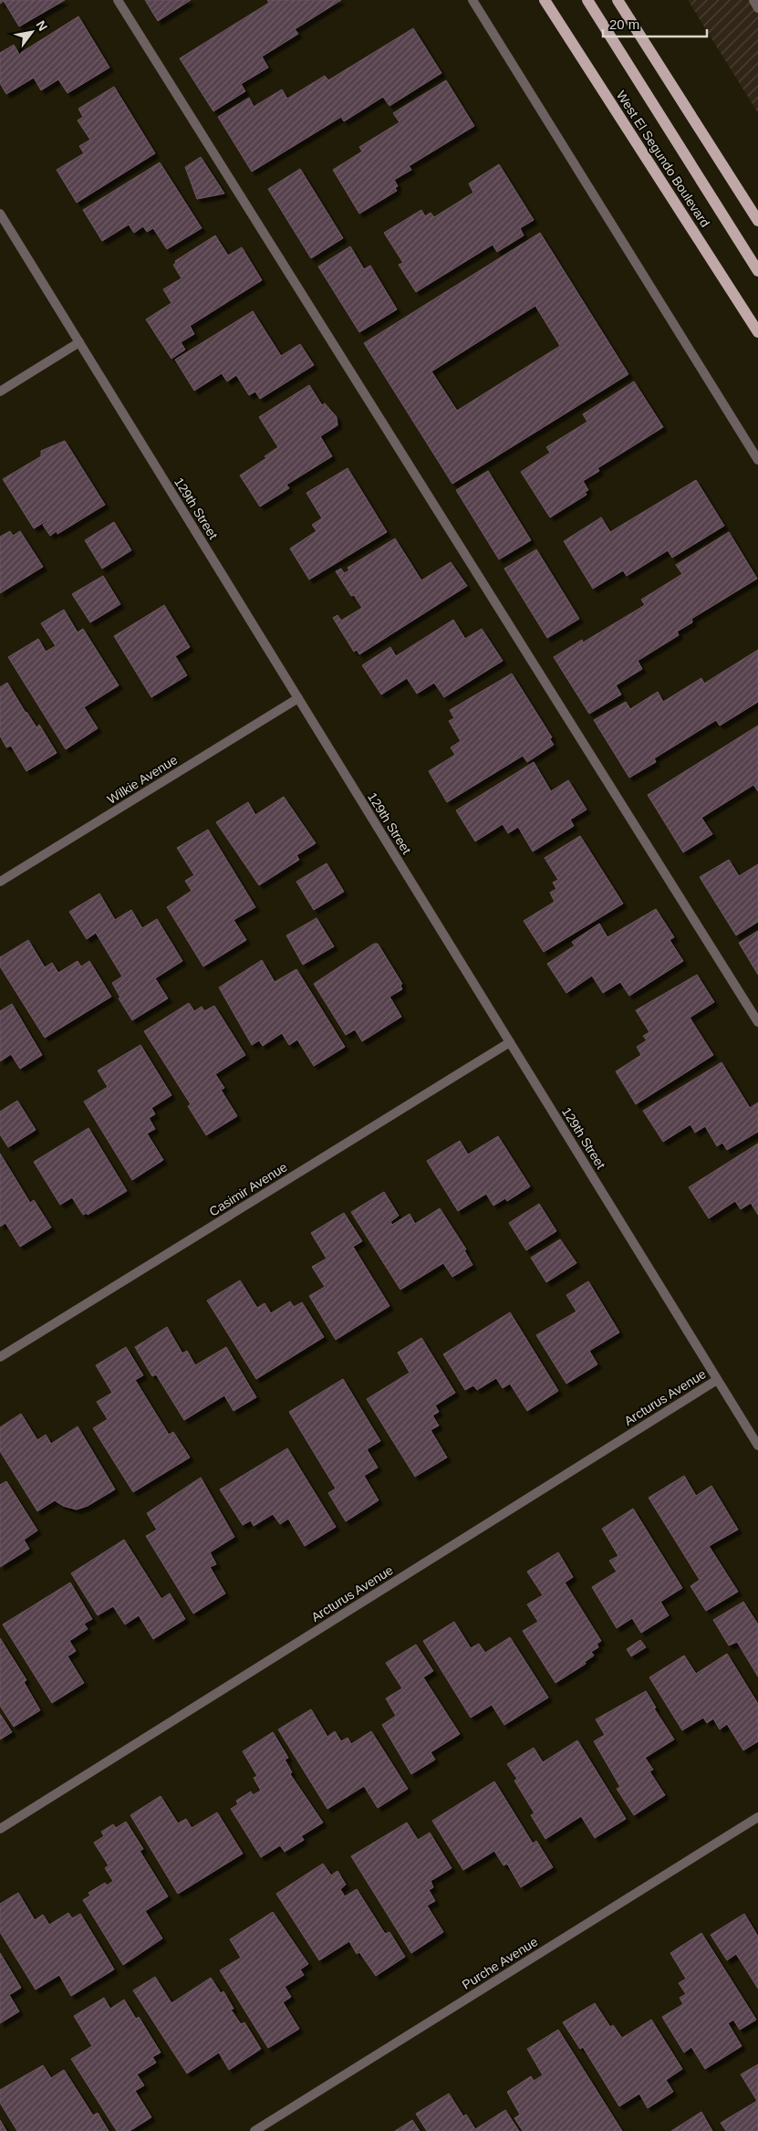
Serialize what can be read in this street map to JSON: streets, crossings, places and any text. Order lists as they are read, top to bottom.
{
  "streets": {
    "main road": ["West El Segundo Boulevard"],
    "street": [
      "129th Street",
      "Wilkie Avenue",
      "Casimir Avenue",
      "Arcturus Avenue",
      "Purche Avenue"
    ]
  },
  "crossings": [
    ["129th Street", "Wilkie Avenue"],
    ["129th Street", "Casimir Avenue"],
    ["129th Street", "Arcturus Avenue"]
  ],
  "scale_bar": "20 m",
  "north": "top right"
}
